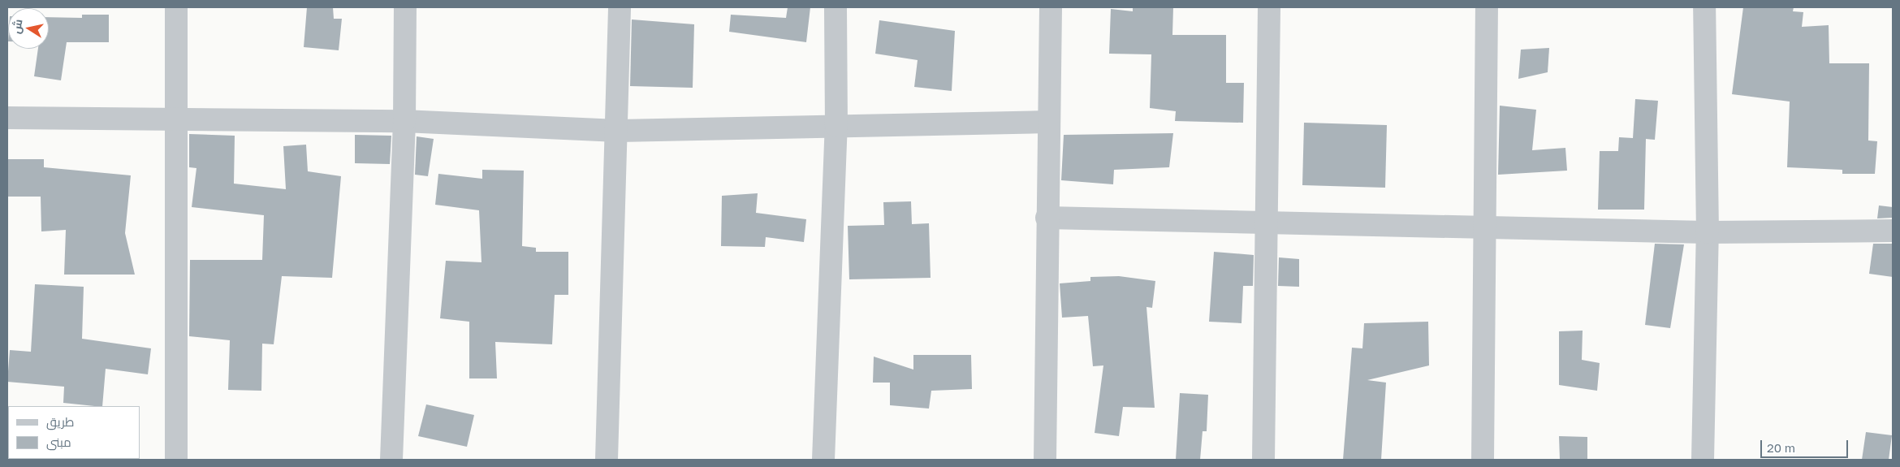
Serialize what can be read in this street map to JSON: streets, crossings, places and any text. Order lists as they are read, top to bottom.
{
  "legend": ["طريق", "مبنى"],
  "scale_bar": "20 m",
  "north": "left"
}
